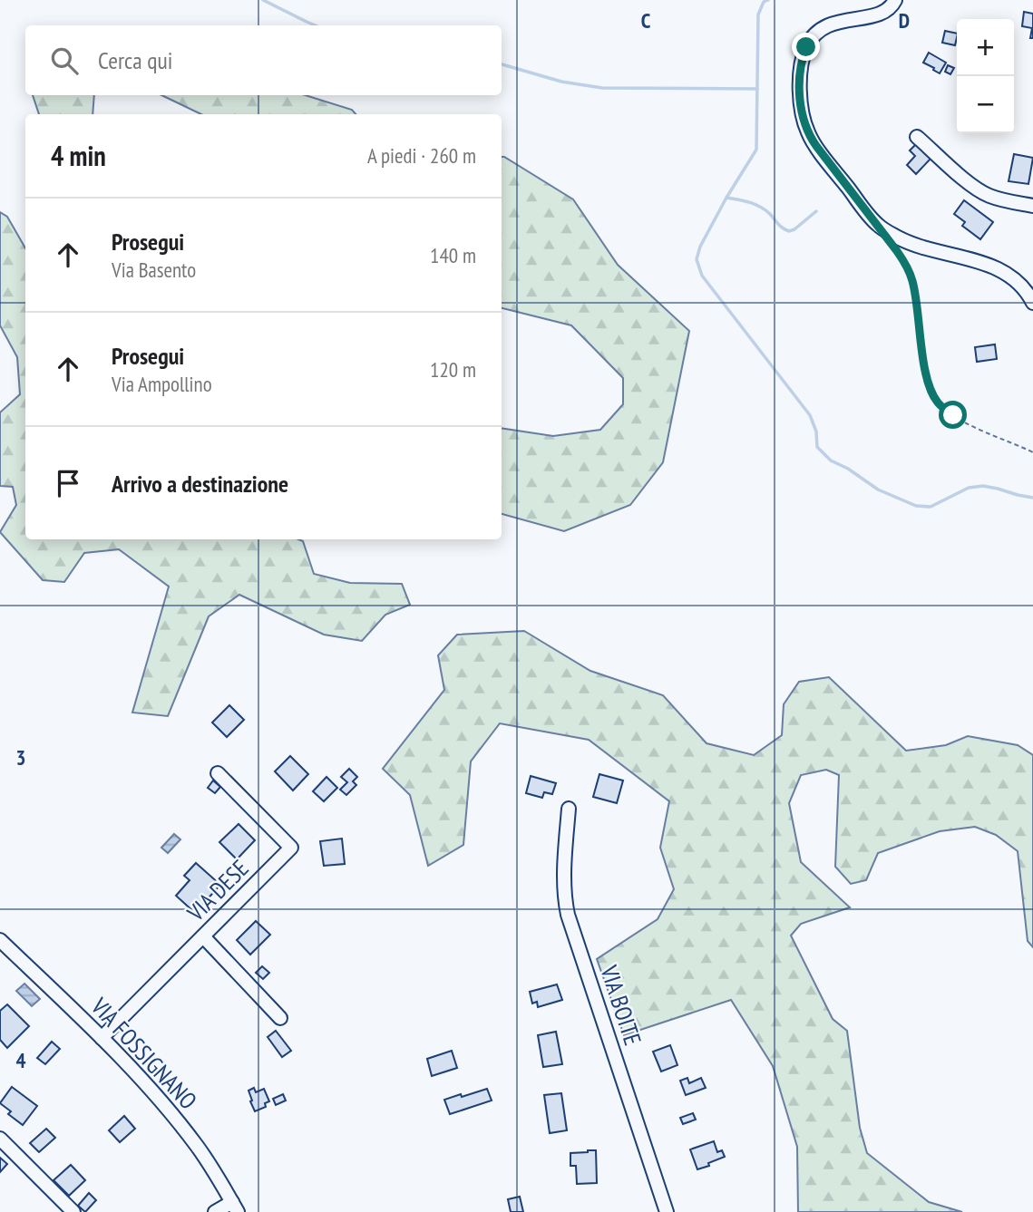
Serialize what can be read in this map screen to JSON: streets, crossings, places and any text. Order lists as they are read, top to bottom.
{
  "streets": {
    "street": ["VIA DESE", "VIA BOITE", "VIA FOSSIGNANO"]
  },
  "crossings": [
    ["VIA DESE", "VIA FOSSIGNANO"]
  ],
  "page": {
    "map_buttons": ["+", "−"],
    "search": "Cerca qui",
    "heading": ["4 min", "A piedi · 260 m"],
    "list": [
      ["Prosegui", "Via Basento", "140 m"],
      ["Prosegui", "Via Ampollino", "120 m"],
      "Arrivo a destinazione"
    ]
  },
  "grid": {
    "columns": ["C", "D"],
    "rows": ["3", "4"]
  }
}
